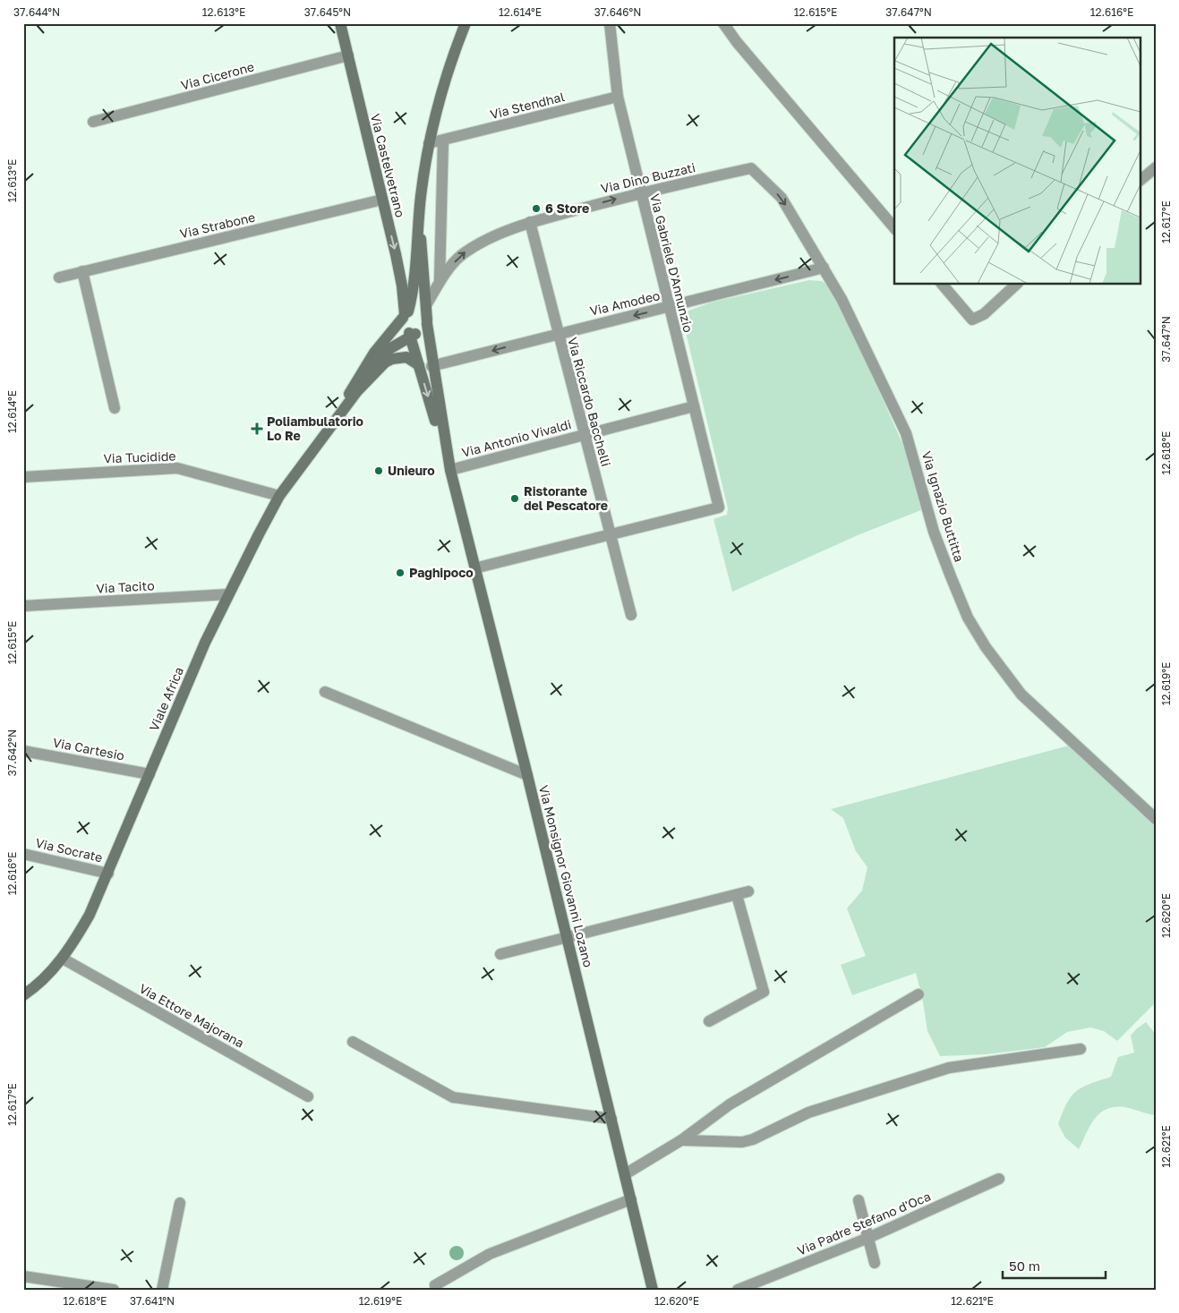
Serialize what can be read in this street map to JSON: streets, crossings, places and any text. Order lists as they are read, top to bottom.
{
  "streets": {
    "main road": ["Via Castelvetrano", "Viale Africa", "Via Monsignor Giovanni Lozano"],
    "street": [
      "Via Cicerone",
      "Via Stendhal",
      "Via Dino Buzzati",
      "Via Strabone",
      "Via Gabriele D'Annunzio",
      "Via Amodeo",
      "Via Riccardo Bacchelli",
      "Via Antonio Vivaldi",
      "Via Tucidide",
      "Via Ignazio Buttitta",
      "Via Tacito",
      "Via Cartesio",
      "Via Socrate",
      "Via Ettore Majorana",
      "Via Padre Stefano d'Oca"
    ]
  },
  "crossings": [
    ["Via Cicerone", "Via Castelvetrano"],
    ["Via Stendhal", "Via Gabriele D'Annunzio"],
    ["Via Castelvetrano", "Via Strabone"],
    ["Via Dino Buzzati", "Via Gabriele D'Annunzio"],
    ["Via Dino Buzzati", "Via Riccardo Bacchelli"],
    ["Via Dino Buzzati", "Via Ignazio Buttitta"],
    ["Via Gabriele D'Annunzio", "Via Amodeo"],
    ["Via Gabriele D'Annunzio", "Via Riccardo Bacchelli"],
    ["Via Gabriele D'Annunzio", "Via Antonio Vivaldi"],
    ["Via Amodeo", "Via Riccardo Bacchelli"],
    ["Via Amodeo", "Via Ignazio Buttitta"],
    ["Via Riccardo Bacchelli", "Via Antonio Vivaldi"],
    ["Via Antonio Vivaldi", "Via Monsignor Giovanni Lozano"],
    ["Via Tucidide", "Viale Africa"],
    ["Via Tacito", "Viale Africa"],
    ["Viale Africa", "Via Cartesio"],
    ["Viale Africa", "Via Socrate"],
    ["Viale Africa", "Via Ettore Majorana"]
  ],
  "one_way": ["Via Dino Buzzati", "Via Amodeo"],
  "places": {
    "other": [
      "6 Store",
      "Unieuro",
      "Ristorante del Pescatore",
      "Paghipoco"
    ],
    "health": ["Poliambulatorio Lo Re"]
  },
  "scale_bar": "50 m",
  "coordinates": [
    "37.644°N",
    "12.613°E",
    "37.645°N",
    "12.614°E",
    "37.646°N",
    "12.615°E",
    "37.647°N",
    "12.616°E",
    "12.617°E",
    "12.618°E",
    "12.619°E",
    "37.642°N",
    "12.620°E",
    "12.621°E",
    "37.641°N"
  ]
}
